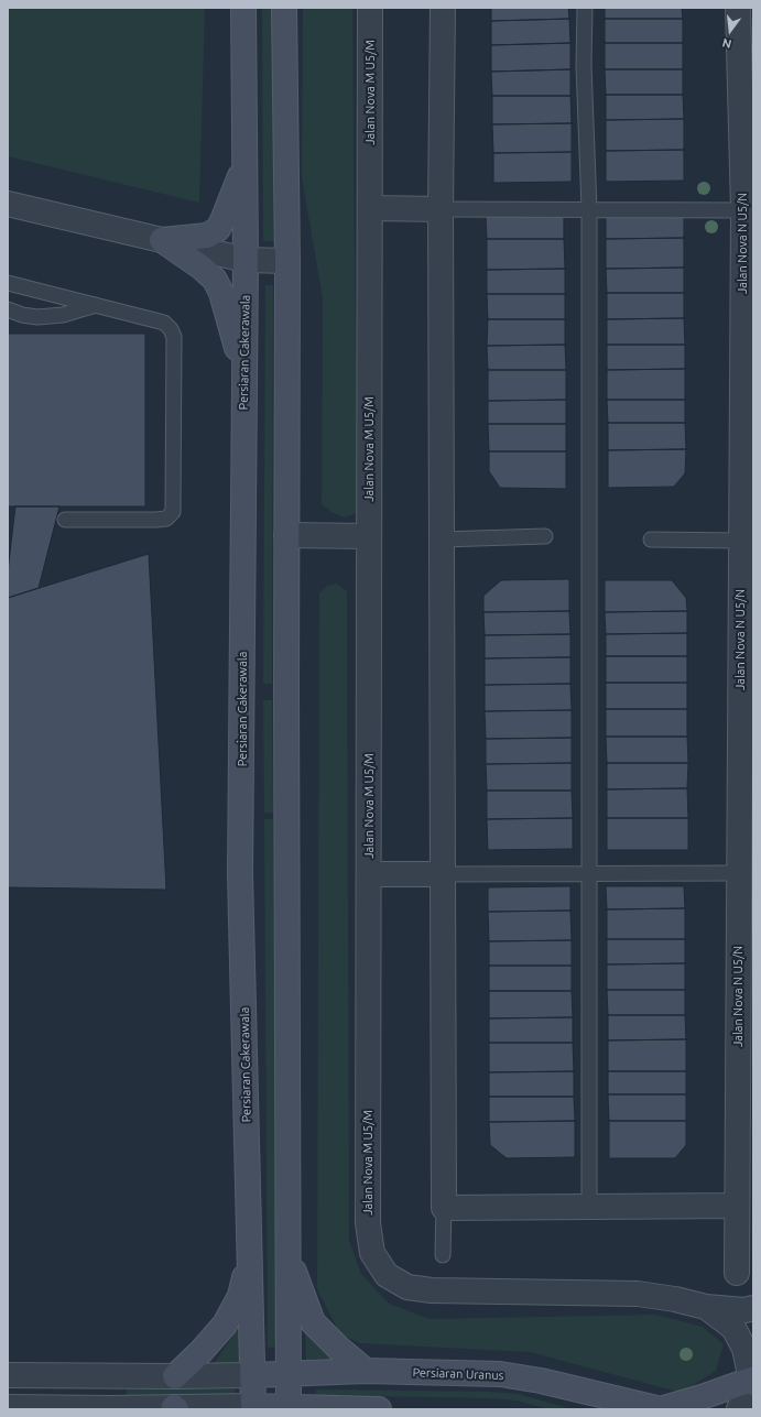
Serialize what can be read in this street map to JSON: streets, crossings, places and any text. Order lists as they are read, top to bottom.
{
  "streets": {
    "street": [
      "Jalan Nova M U5/M",
      "Jalan Nova N U5/N",
      "Persiaran Cakerawala",
      "Persiaran Uranus"
    ]
  },
  "crossings": [
    ["Persiaran Cakerawala", "Persiaran Uranus"]
  ],
  "north": "bottom"
}
